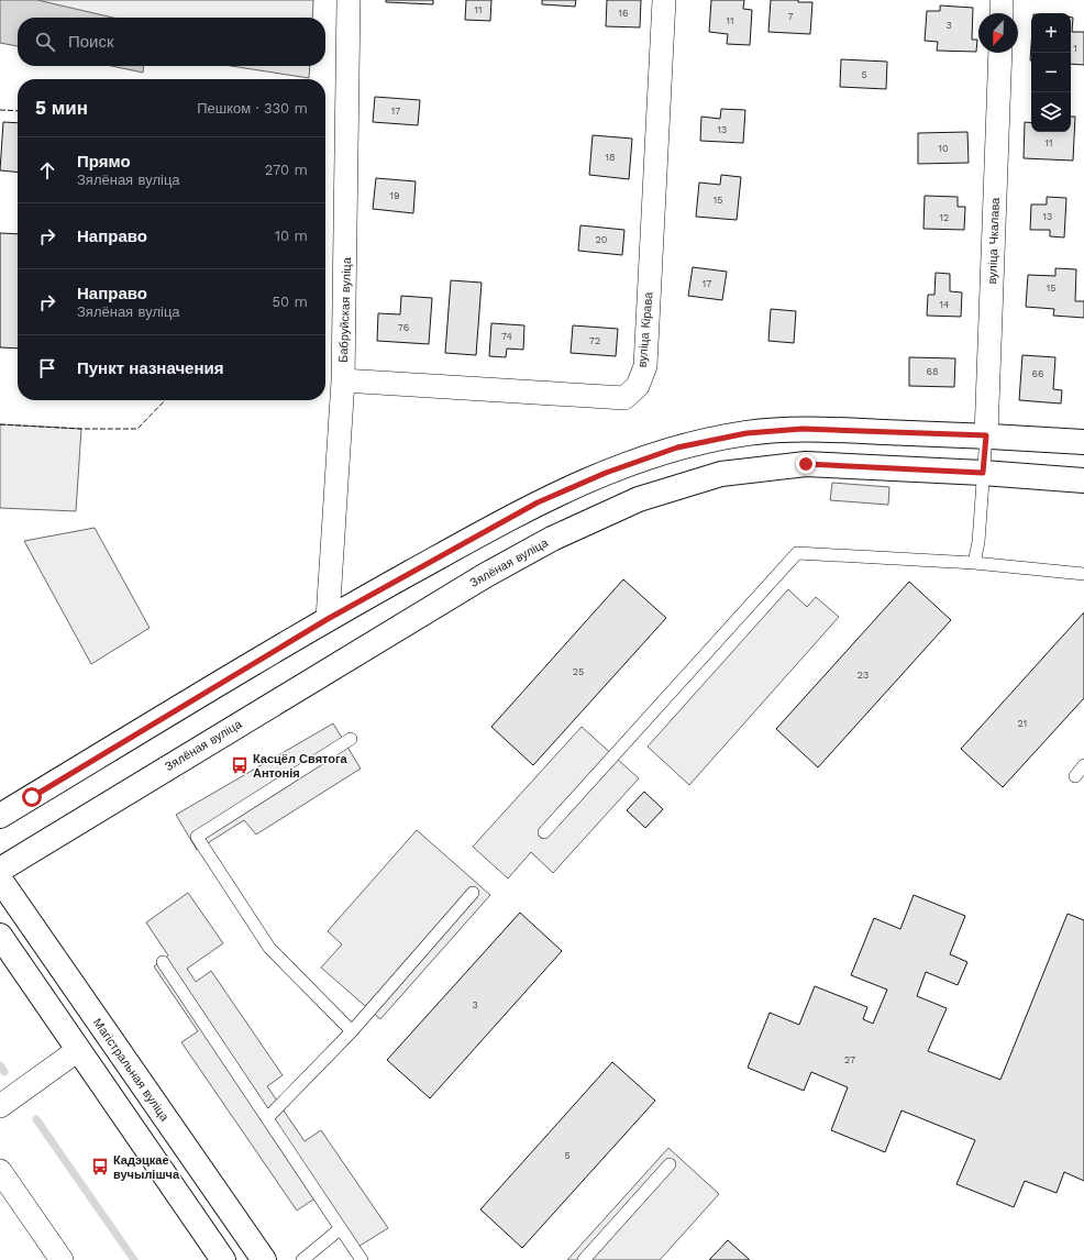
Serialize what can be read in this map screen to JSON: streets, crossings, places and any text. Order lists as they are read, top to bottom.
{
  "streets": {
    "street": [
      "вуліца Чкалава",
      "Бабруйская вуліца",
      "вуліца Кірава",
      "Зялёная вуліца",
      "Магістральная вуліца"
    ]
  },
  "crossings": [
    ["Бабруйская вуліца", "вуліца Кірава"]
  ],
  "places": {
    "bus stop": ["Касцёл Святога Антонія", "Кадэцкае вучылішча"]
  },
  "house_numbers": [
    "11",
    "16",
    "7",
    "11",
    "3",
    "1",
    "5",
    "17",
    "13",
    "11",
    "10",
    "18",
    "19",
    "15",
    "13",
    "12",
    "20",
    "17",
    "15",
    "14",
    "76",
    "74",
    "72",
    "68",
    "66",
    "25",
    "23",
    "21",
    "3",
    "27",
    "5"
  ],
  "north": "bottom",
  "page": {
    "map_buttons": ["+", "−"],
    "search": "Поиск",
    "heading": ["5 мин", "Пешком · 330 m"],
    "list": [
      ["Прямо", "Зялёная вуліца", "270 m"],
      ["Направо", "10 m"],
      ["Направо", "Зялёная вуліца", "50 m"],
      "Пункт назначения"
    ]
  }
}
